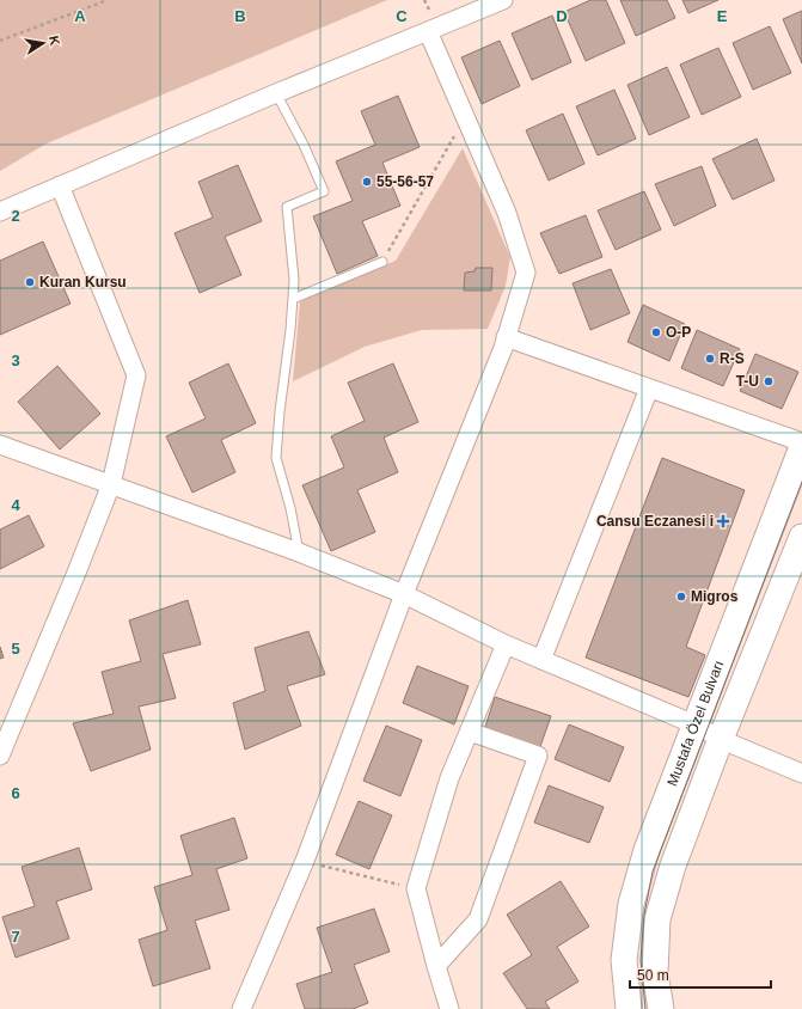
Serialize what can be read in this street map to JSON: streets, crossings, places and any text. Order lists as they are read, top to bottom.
{
  "streets": {
    "main road": ["Mustafa Özel Bulvarı"]
  },
  "places": {
    "other": [
      "55-56-57",
      "Kuran Kursu",
      "O-P",
      "R-S",
      "T-U",
      "Migros"
    ],
    "health": ["Cansu Eczanesi i"]
  },
  "scale_bar": "50 m",
  "north": "right",
  "grid": {
    "columns": [
      "A",
      "B",
      "C",
      "D",
      "E"
    ],
    "rows": [
      "2",
      "3",
      "4",
      "5",
      "6",
      "7"
    ]
  }
}
